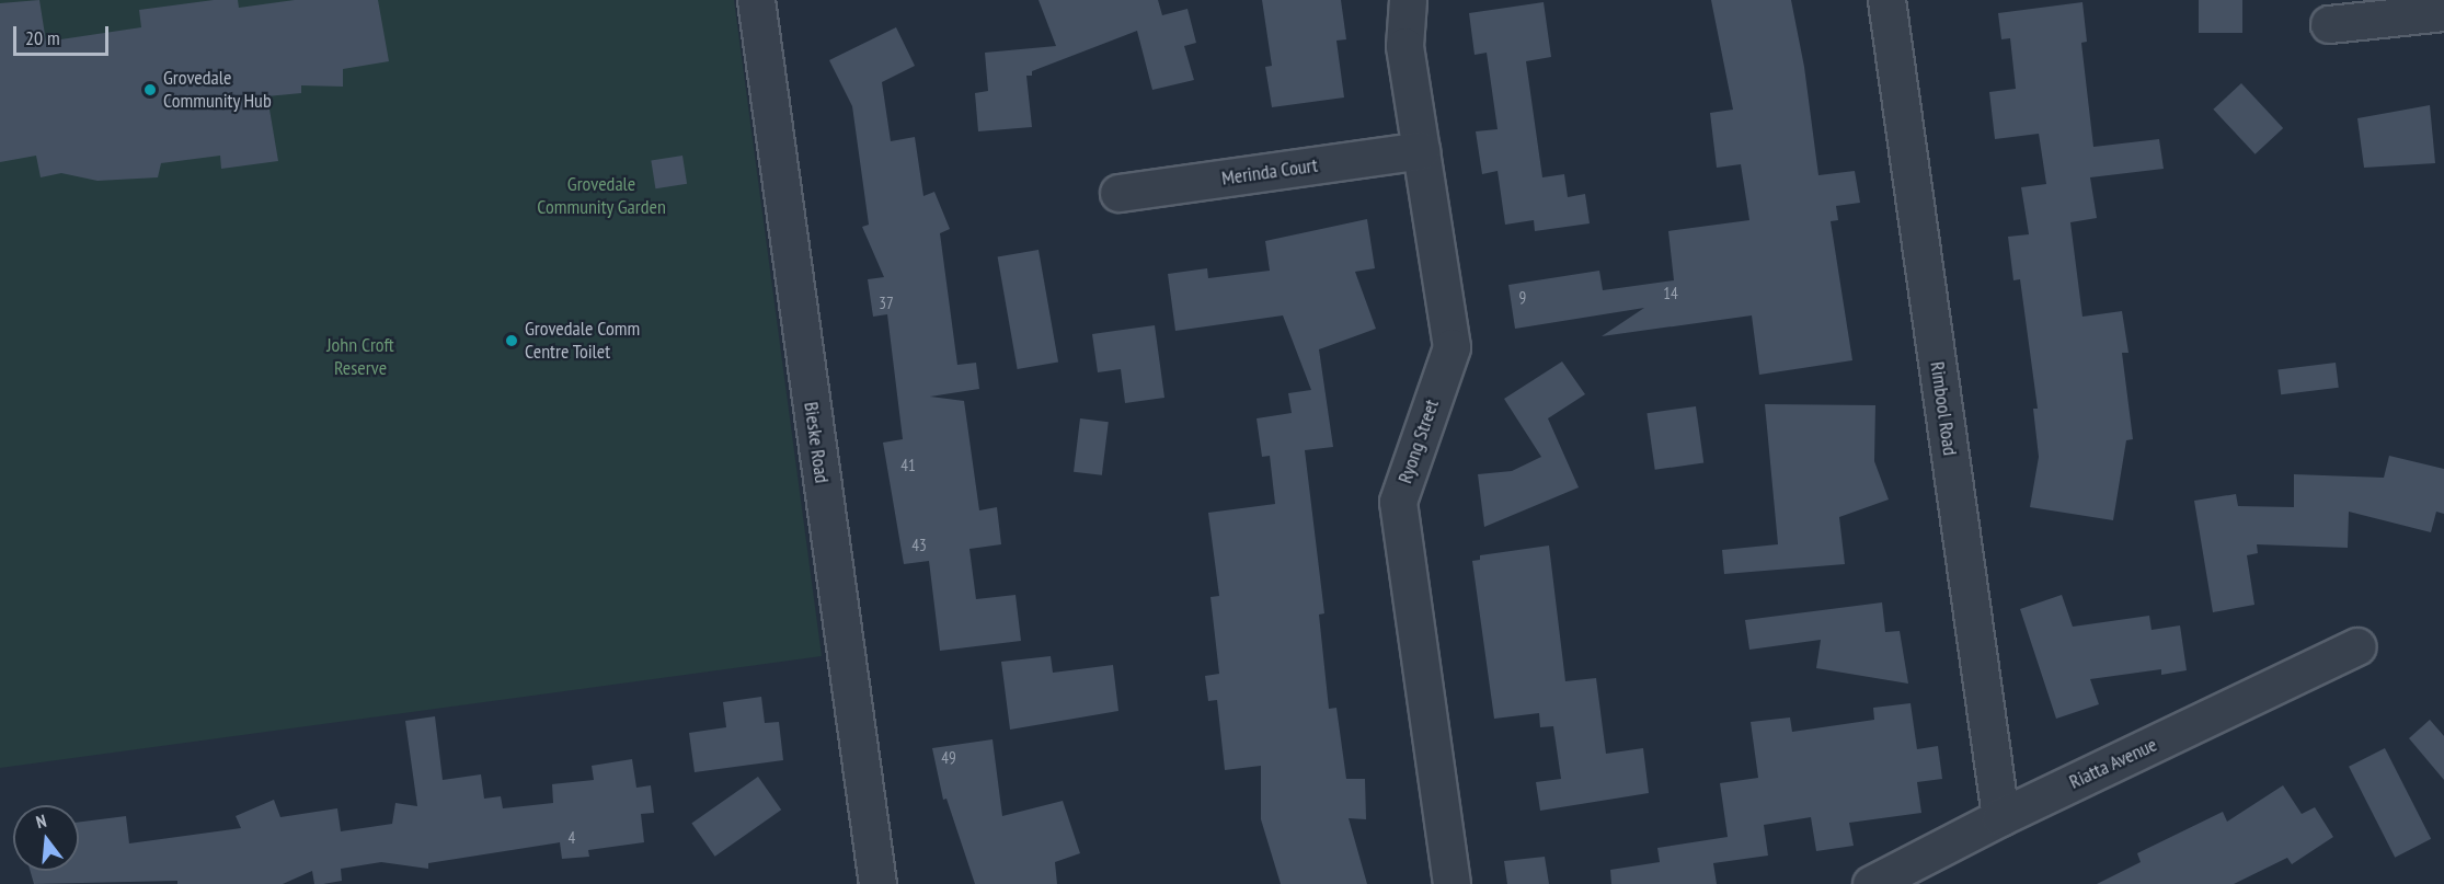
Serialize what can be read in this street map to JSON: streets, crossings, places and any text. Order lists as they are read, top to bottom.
{
  "streets": {
    "street": [
      "Merinda Court",
      "Rimbool Road",
      "Ryong Street",
      "Bieske Road",
      "Riatta Avenue"
    ]
  },
  "crossings": [
    ["Merinda Court", "Ryong Street"],
    ["Rimbool Road", "Riatta Avenue"]
  ],
  "parks": ["Grovedale Community Garden", "John Croft Reserve"],
  "places": ["Grovedale Community Hub", "Grovedale Comm Centre Toilet"],
  "house_numbers": [
    "14",
    "9",
    "37",
    "41",
    "43",
    "49",
    "4"
  ],
  "scale_bar": "20 m",
  "north": "top"
}
